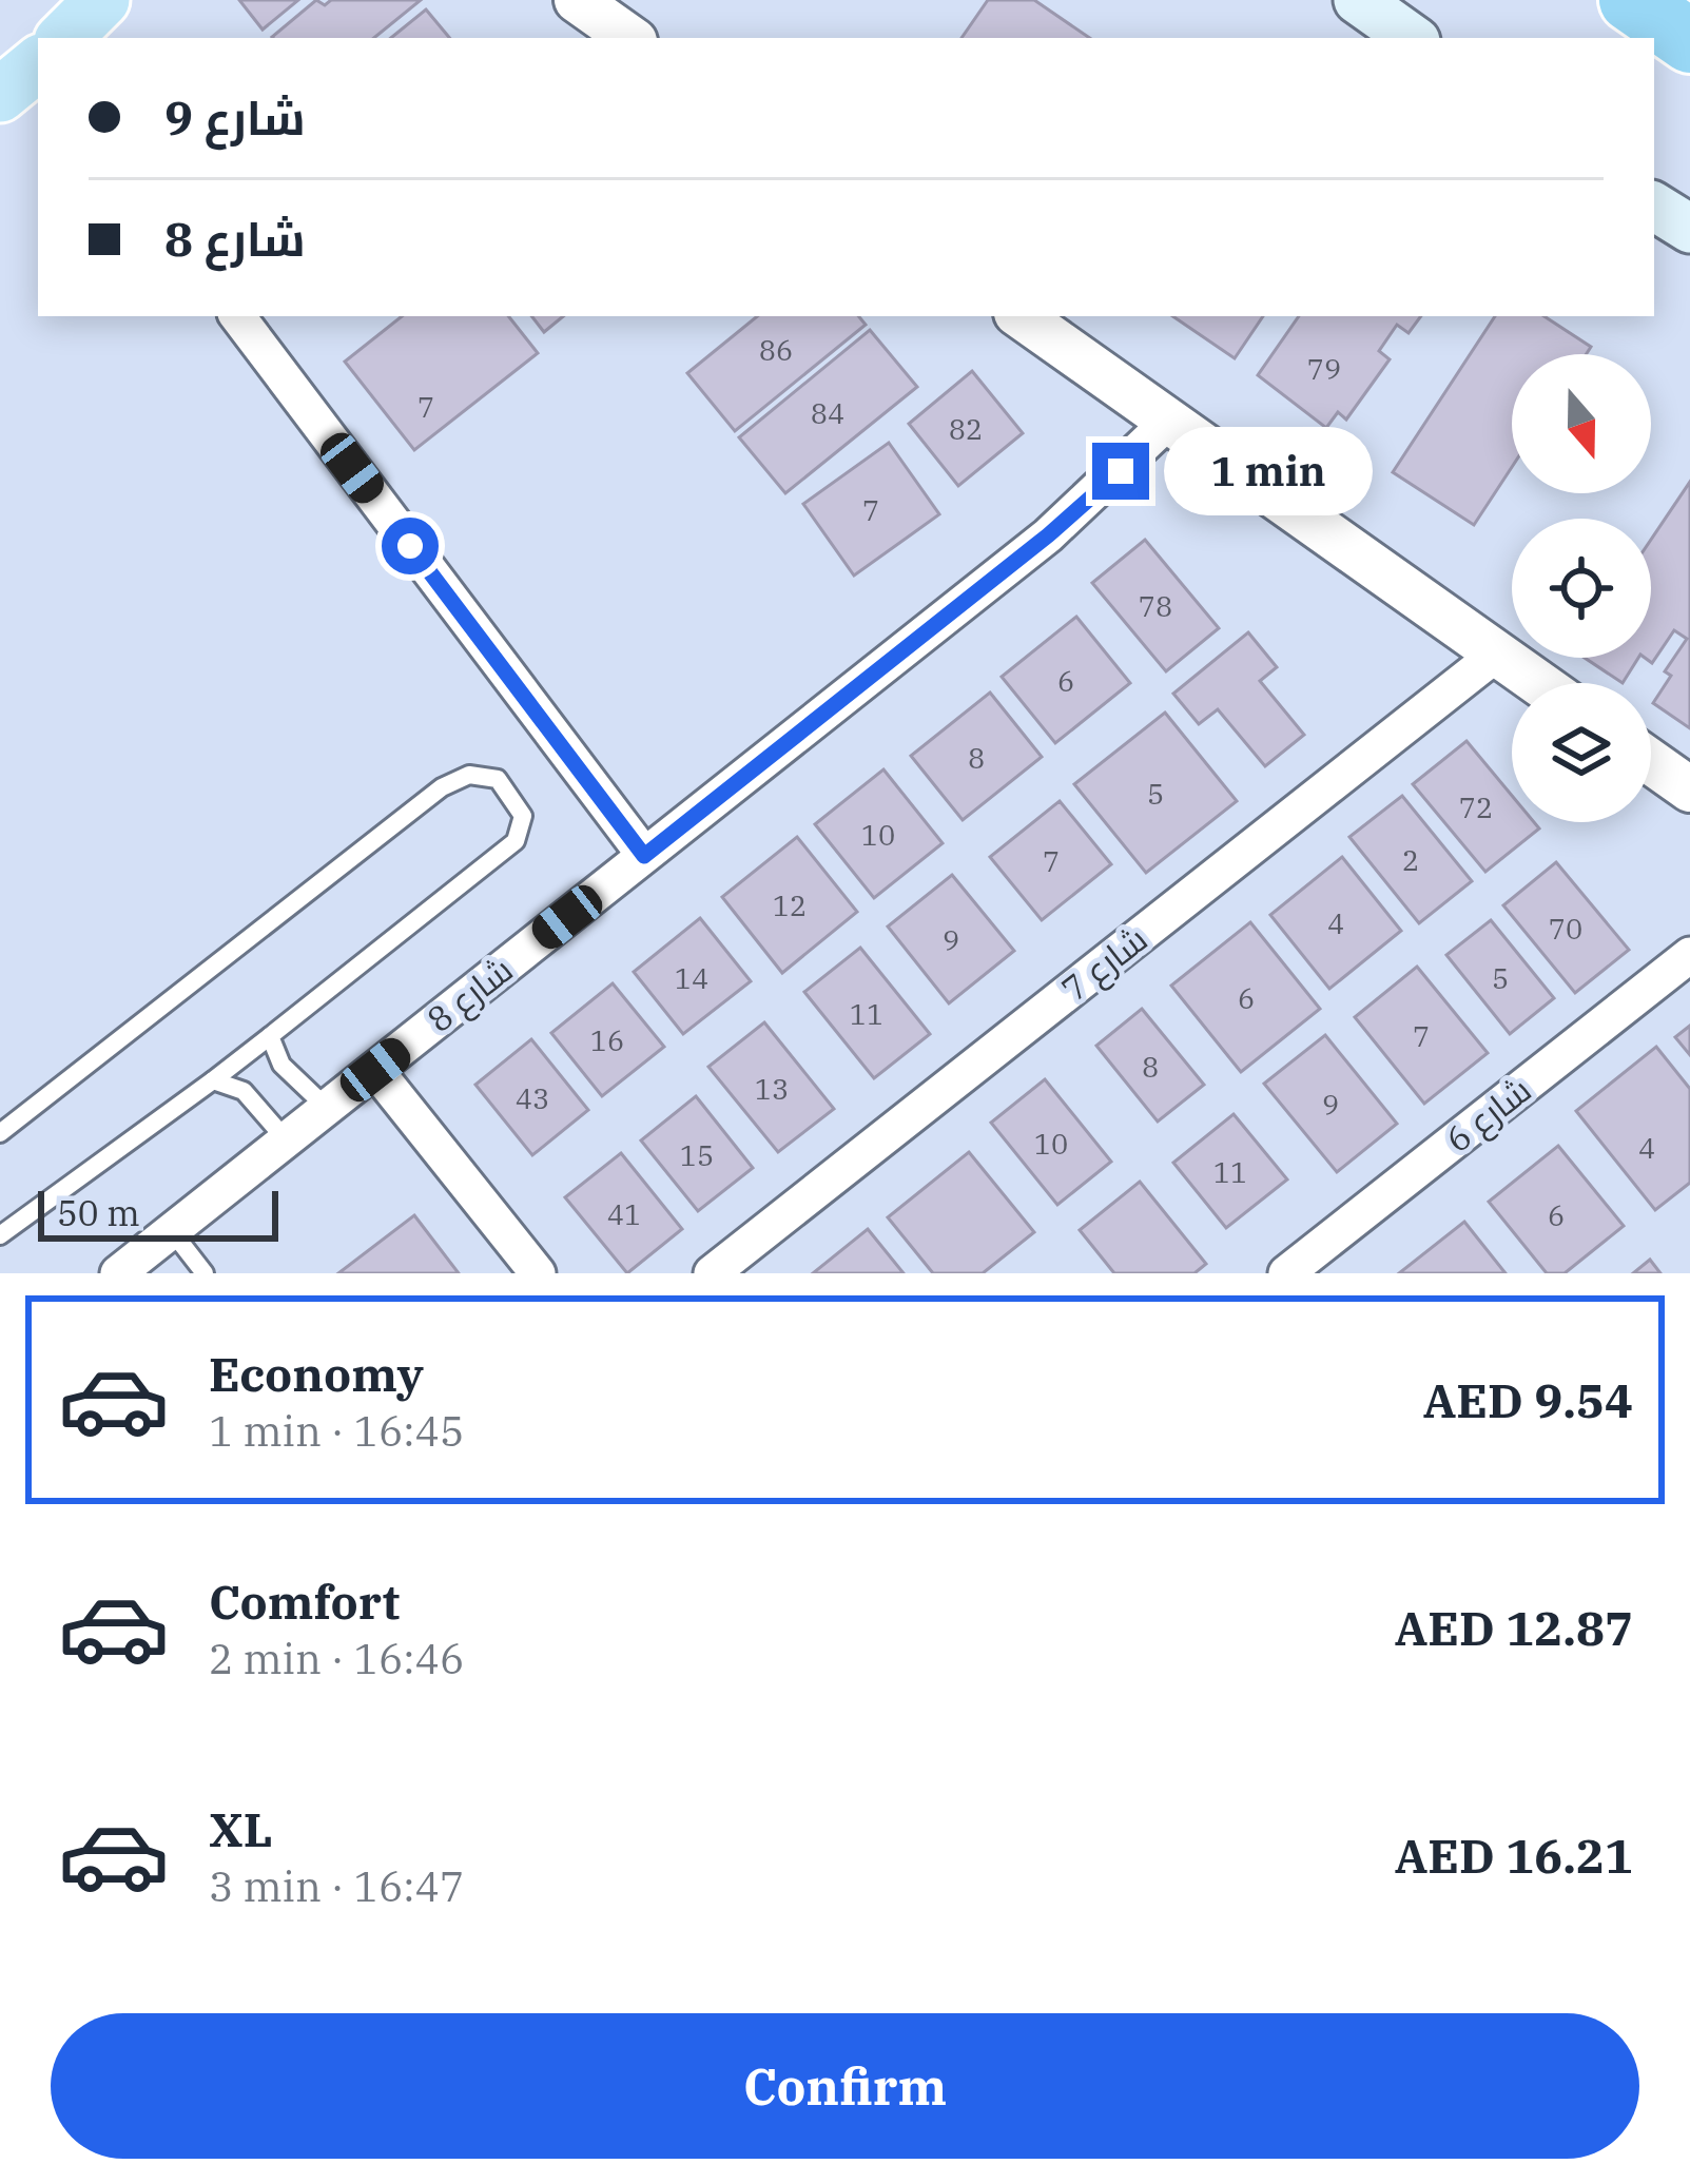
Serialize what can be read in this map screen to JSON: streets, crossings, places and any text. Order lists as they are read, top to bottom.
{
  "streets": {
    "street": ["شارع 7", "شارع 8", "شارع 6"]
  },
  "house_numbers": [
    "86",
    "79",
    "7",
    "84",
    "82",
    "7",
    "78",
    "6",
    "8",
    "5",
    "72",
    "10",
    "2",
    "7",
    "12",
    "4",
    "70",
    "9",
    "14",
    "5",
    "6",
    "11",
    "7",
    "16",
    "8",
    "13",
    "43",
    "9",
    "10",
    "4",
    "15",
    "11",
    "41",
    "6"
  ],
  "scale_bar": "50 m",
  "north": "bottom",
  "page": {
    "banner": ["شارع 9", "شارع 8"],
    "bubble": "1 min",
    "scale": "50 m",
    "list": [
      {
        "name": "Economy",
        "note": "1 min · 16:45",
        "value": "AED 9.54"
      },
      {
        "name": "Comfort",
        "note": "2 min · 16:46",
        "value": "AED 12.87"
      },
      {
        "name": "XL",
        "note": "3 min · 16:47",
        "value": "AED 16.21"
      }
    ],
    "buttons": "Confirm"
  }
}
